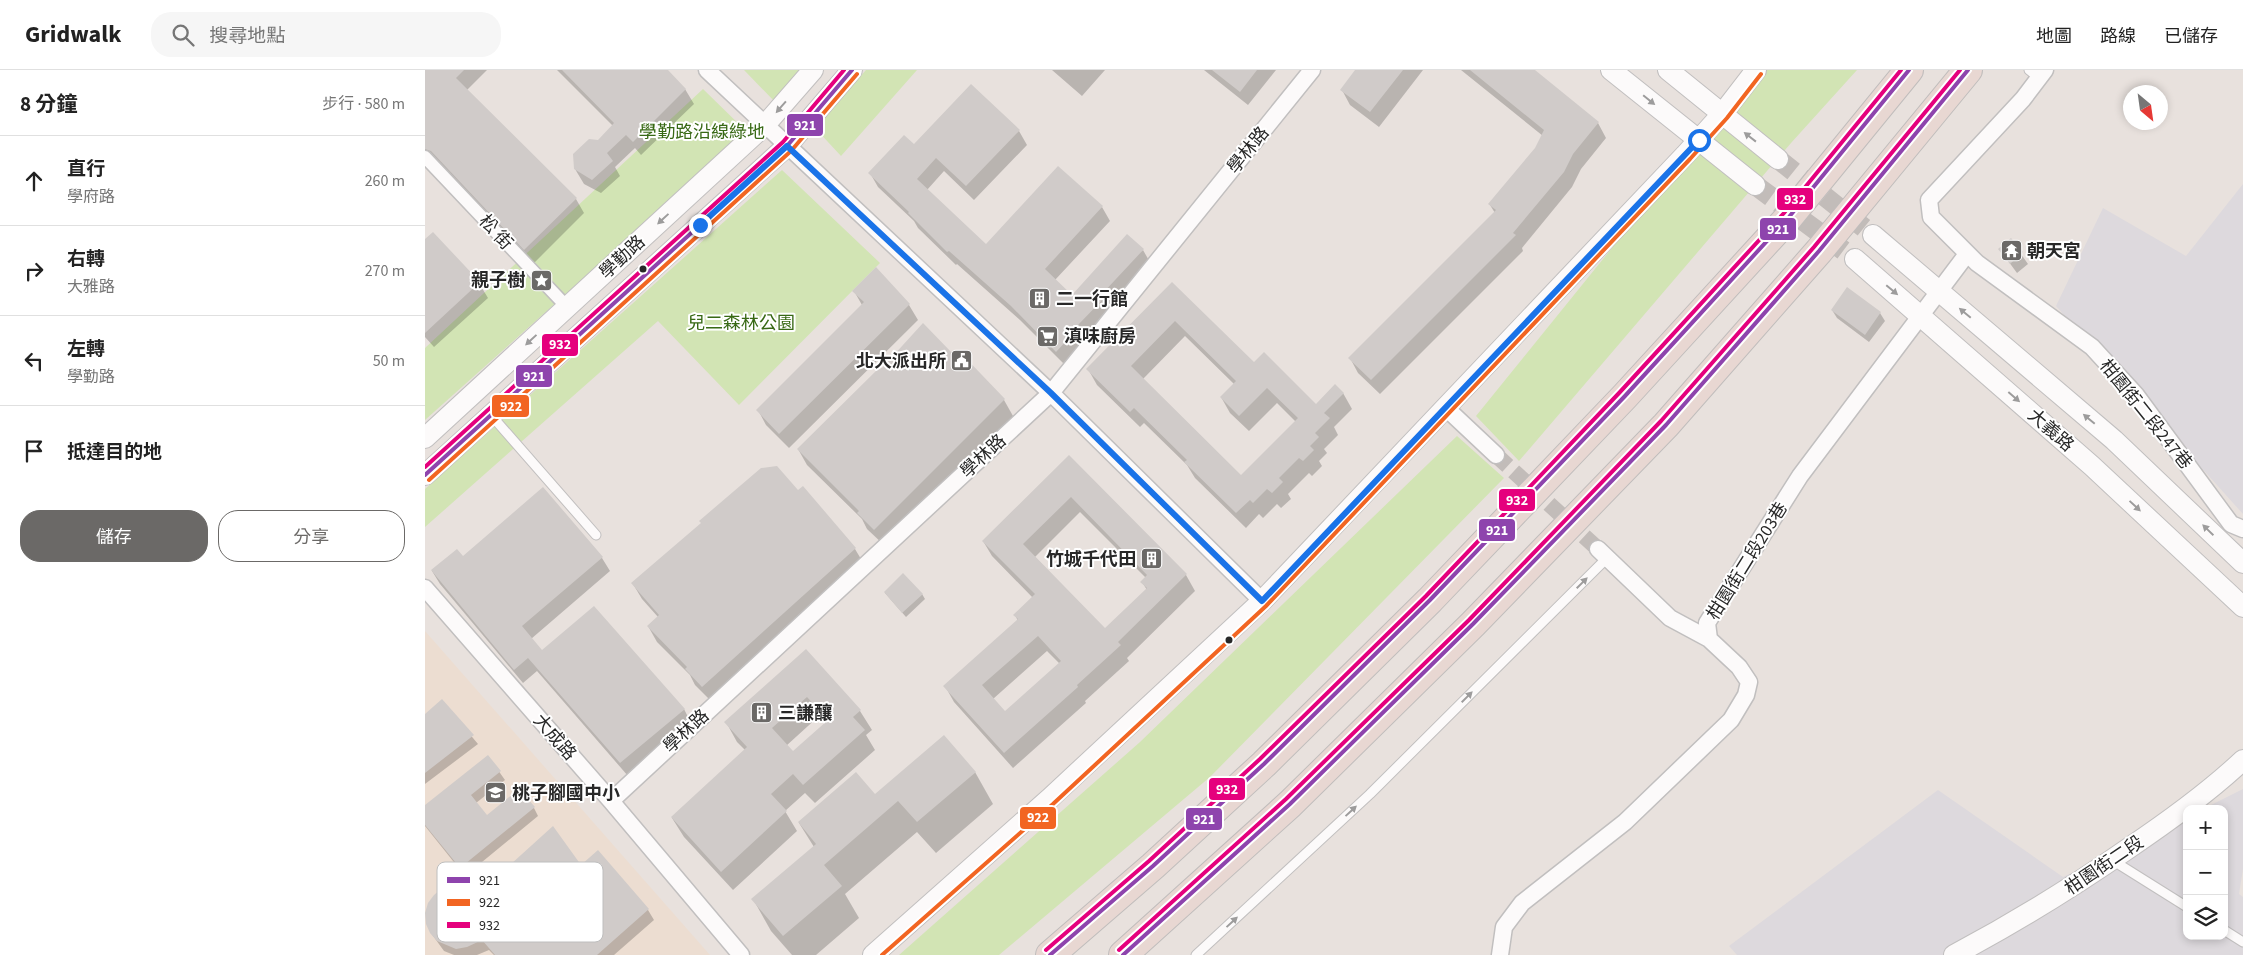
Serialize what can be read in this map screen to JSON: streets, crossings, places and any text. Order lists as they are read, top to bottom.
{
  "streets": {
    "street": [
      "學林路",
      "松 街",
      "學勤路",
      "柑園街二段247巷",
      "大義路",
      "柑園街二段203巷",
      "大成路",
      "柑園街二段"
    ]
  },
  "crossings": [
    ["學林路", "大成路"],
    ["松 街", "學勤路"],
    ["柑園街二段247巷", "柑園街二段203巷"],
    ["大義路", "柑園街二段203巷"]
  ],
  "parks": ["學勤路沿線綠地", "兒二森林公園"],
  "places": {
    "temple": ["朝天宮"],
    "place": ["親子樹"],
    "building": ["二一行館", "竹城千代田", "三謙釀"],
    "supermarket": ["滇味廚房"],
    "public building": ["北大派出所"],
    "school or university": ["桃子腳國中小"]
  },
  "lines": ["transit line 921", "transit line 932", "transit line 922"],
  "legend": ["921", "922", "932"],
  "north": "bottom right",
  "page": {
    "header": "Gridwalk",
    "search": "搜尋地點",
    "nav": ["地圖", "路線", "已儲存"],
    "heading": ["8 分鐘", "步行 · 580 m"],
    "list": [
      ["直行", "學府路", "260 m"],
      ["右轉", "大雅路", "270 m"],
      ["左轉", "學勤路", "50 m"],
      "抵達目的地"
    ],
    "buttons": ["儲存", "分享"],
    "map_buttons": ["+", "−"]
  }
}
